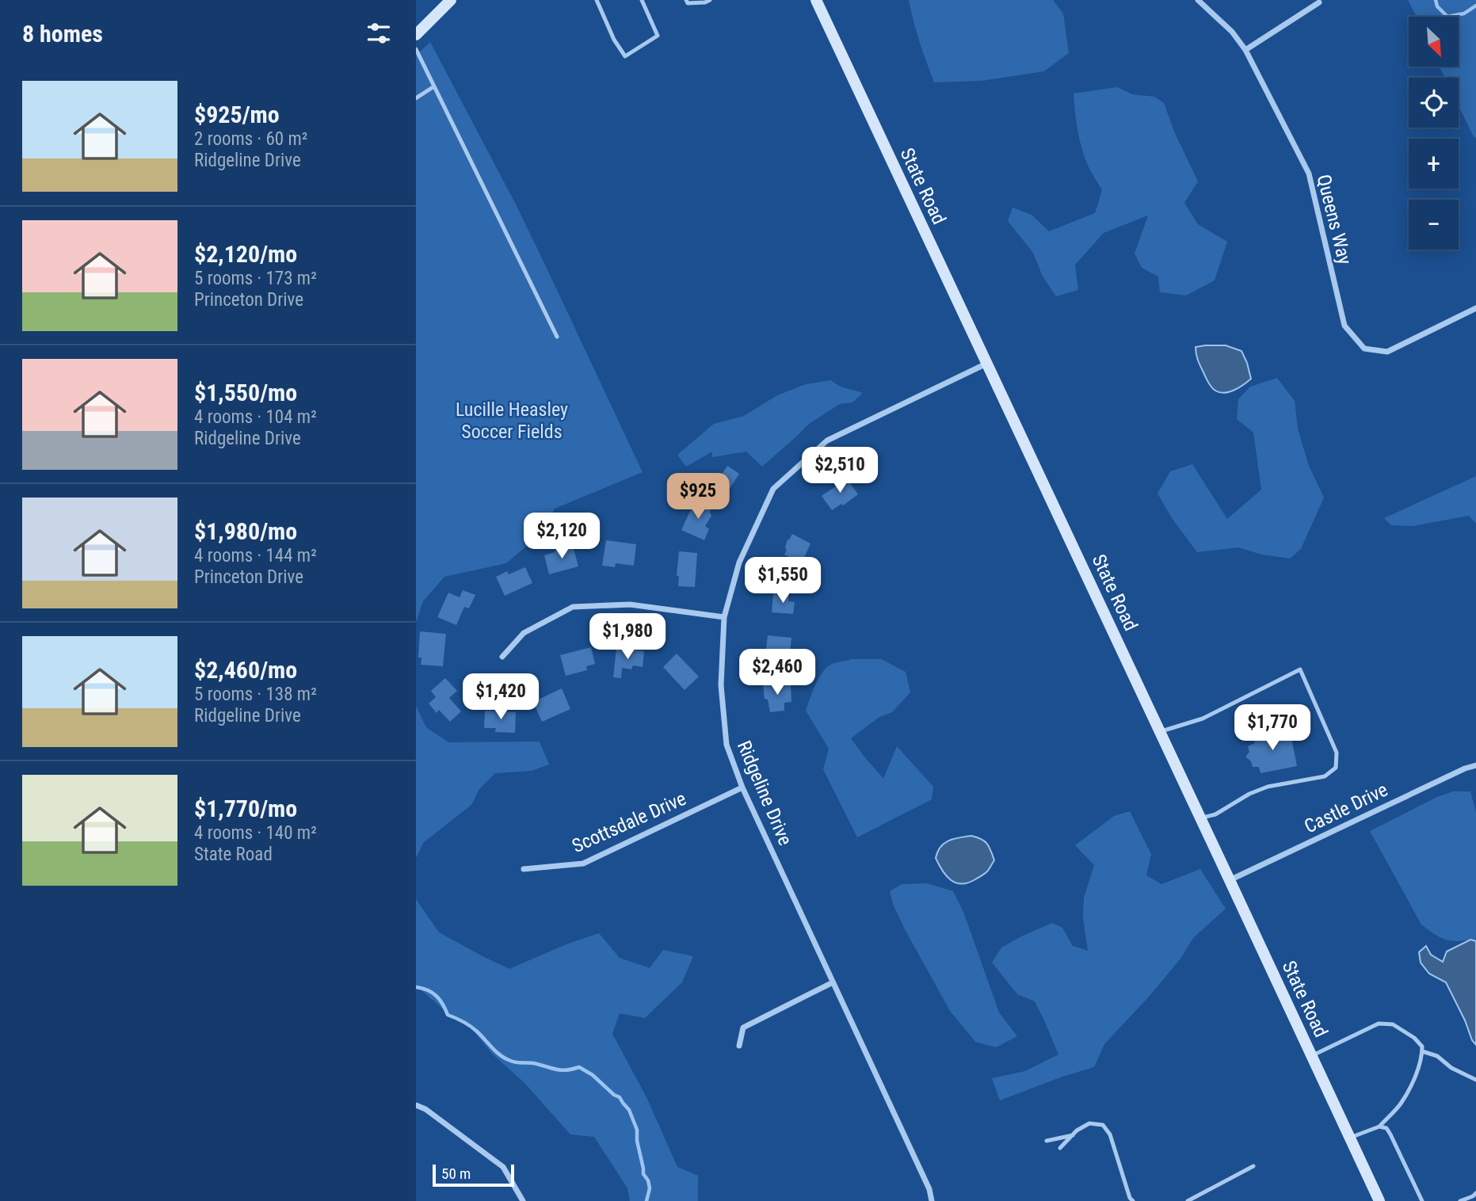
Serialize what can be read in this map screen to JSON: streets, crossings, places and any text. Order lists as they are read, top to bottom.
{
  "streets": {
    "main road": ["State Road"],
    "street": [
      "Queens Way",
      "Ridgeline Drive",
      "Castle Drive",
      "Scottsdale Drive"
    ]
  },
  "crossings": [
    ["State Road", "Ridgeline Drive"],
    ["State Road", "Castle Drive"],
    ["Ridgeline Drive", "Scottsdale Drive"]
  ],
  "parks": ["Lucille Heasley Soccer Fields"],
  "scale_bar": "50 m",
  "north": "bottom right",
  "page": {
    "heading": "8 homes",
    "map_buttons": ["+", "−"],
    "list": [
      {
        "name": "$925/mo",
        "note": "2 rooms · 60 m² · Ridgeline Drive"
      },
      {
        "name": "$2,120/mo",
        "note": "5 rooms · 173 m² · Princeton Drive"
      },
      {
        "name": "$1,550/mo",
        "note": "4 rooms · 104 m² · Ridgeline Drive"
      },
      {
        "name": "$1,980/mo",
        "note": "4 rooms · 144 m² · Princeton Drive"
      },
      {
        "name": "$2,460/mo",
        "note": "5 rooms · 138 m² · Ridgeline Drive"
      },
      {
        "name": "$1,770/mo",
        "note": "4 rooms · 140 m² · State Road"
      }
    ],
    "price": [
      "$2,510",
      "$925",
      "$2,120",
      "$1,550",
      "$1,980",
      "$2,460",
      "$1,420",
      "$1,770"
    ],
    "scale": "50 m"
  }
}
